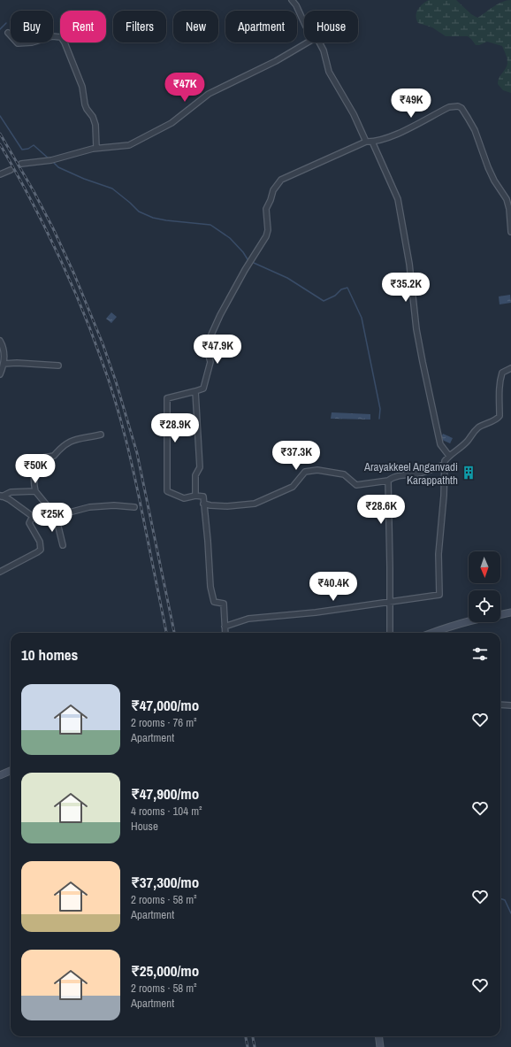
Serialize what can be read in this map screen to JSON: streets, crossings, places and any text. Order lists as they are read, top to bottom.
{
  "places": {
    "building": ["Arayakkeel Anganvadi Karappathth"]
  },
  "north": "bottom",
  "page": {
    "chip": [
      "Buy",
      "Rent",
      "Filters",
      "New",
      "Apartment",
      "House"
    ],
    "price": [
      "₹47K",
      "₹49K",
      "₹35.2K",
      "₹47.9K",
      "₹28.9K",
      "₹37.3K",
      "₹50K",
      "₹28.6K",
      "₹25K",
      "₹40.4K"
    ],
    "heading": "10 homes",
    "list": [
      {
        "name": "₹47,000/mo",
        "note": "2 rooms · 76 m² · Apartment"
      },
      {
        "name": "₹47,900/mo",
        "note": "4 rooms · 104 m² · House"
      },
      {
        "name": "₹37,300/mo",
        "note": "2 rooms · 58 m² · Apartment"
      },
      {
        "name": "₹25,000/mo",
        "note": "2 rooms · 58 m² · Apartment"
      }
    ]
  }
}
